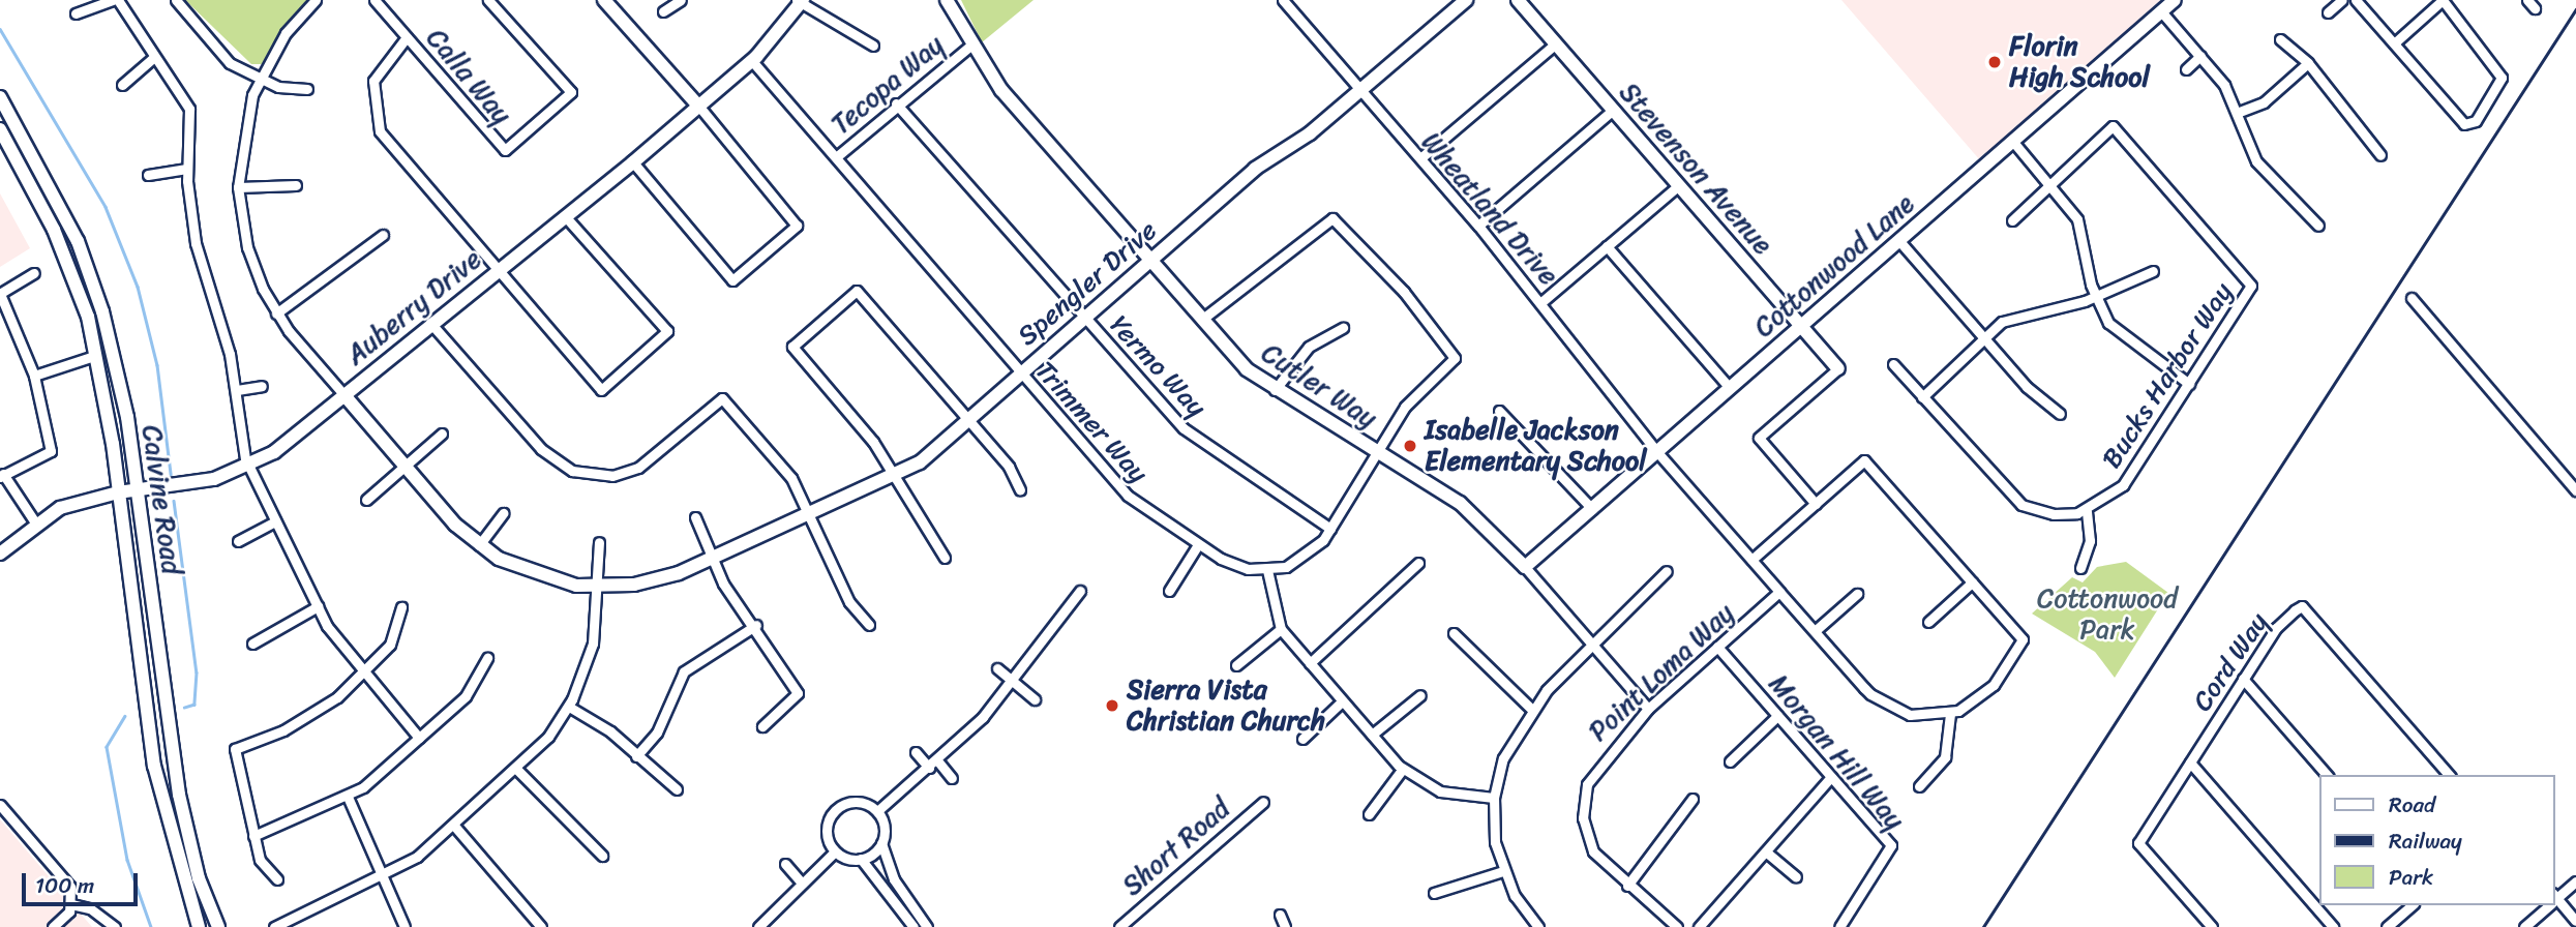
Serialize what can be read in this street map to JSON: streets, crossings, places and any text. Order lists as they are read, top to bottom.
{
  "streets": {
    "street": [
      "Calla Way",
      "Tecopa Way",
      "Stevenson Avenue",
      "Wheatland Drive",
      "Cottonwood Lane",
      "Spengler Drive",
      "Auberry Drive",
      "Yermo Way",
      "Bucks Harbor Way",
      "Cutler Way",
      "Trimmer Way",
      "Calvine Road",
      "Cord Way",
      "Point Loma Way",
      "Morgan Hill Way",
      "Short Road"
    ]
  },
  "crossings": [
    ["Tecopa Way", "Yermo Way"],
    ["Tecopa Way", "Cutler Way"],
    ["Tecopa Way", "Trimmer Way"],
    ["Stevenson Avenue", "Cottonwood Lane"],
    ["Wheatland Drive", "Cottonwood Lane"],
    ["Wheatland Drive", "Spengler Drive"],
    ["Wheatland Drive", "Point Loma Way"],
    ["Cottonwood Lane", "Cutler Way"],
    ["Spengler Drive", "Auberry Drive"],
    ["Spengler Drive", "Yermo Way"],
    ["Spengler Drive", "Cutler Way"],
    ["Spengler Drive", "Trimmer Way"],
    ["Auberry Drive", "Trimmer Way"],
    ["Auberry Drive", "Calvine Road"],
    ["Yermo Way", "Trimmer Way"],
    ["Cutler Way", "Trimmer Way"],
    ["Cutler Way", "Point Loma Way"],
    ["Point Loma Way", "Morgan Hill Way"]
  ],
  "parks": ["Cottonwood Park"],
  "places": ["Florin High School", "Isabelle Jackson Elementary School", "Sierra Vista Christian Church"],
  "legend": ["Road", "Railway", "Park"],
  "scale_bar": "100 m"
}
